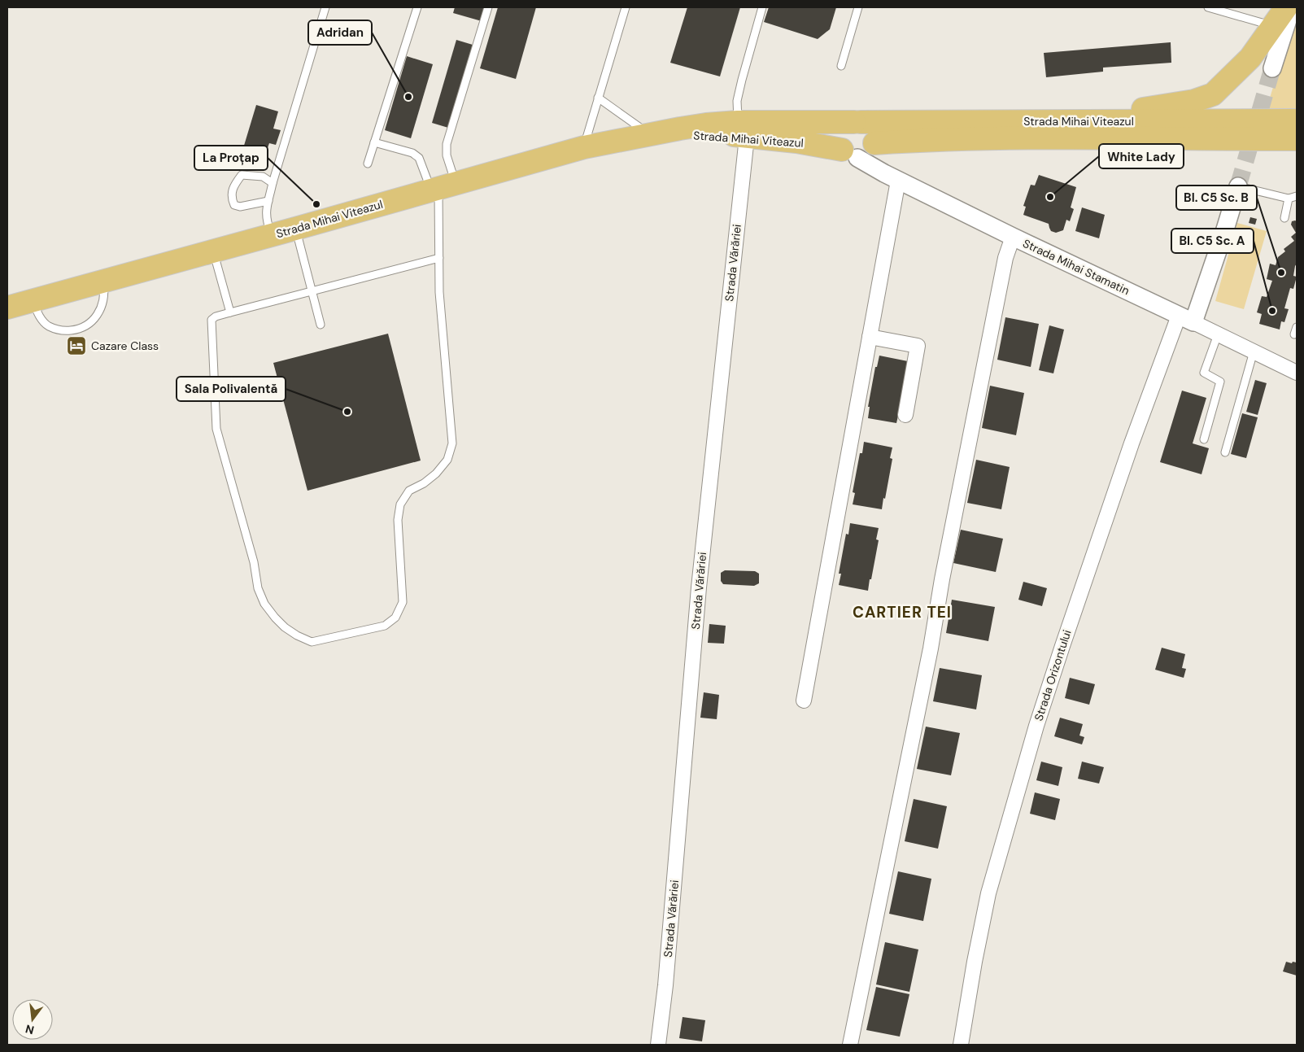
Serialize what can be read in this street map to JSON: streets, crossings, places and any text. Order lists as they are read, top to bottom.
{
  "streets": {
    "main road": ["Strada Mihai Viteazul"],
    "street": ["Strada Vărăriei", "Strada Mihai Stamatin", "Strada Orizontului"]
  },
  "crossings": [
    ["Strada Mihai Viteazul", "Strada Vărăriei"],
    ["Strada Mihai Viteazul", "Strada Mihai Stamatin"],
    ["Strada Mihai Stamatin", "Strada Orizontului"]
  ],
  "districts": ["CARTIER TEI"],
  "places": {
    "other": [
      "Adridan",
      "White Lady",
      "La Proțap",
      "Bl. C5 Sc. B",
      "Bl. C5 Sc. A",
      "Sala Polivalentă"
    ],
    "hotel": ["Cazare Class"]
  },
  "north": "bottom"
}
